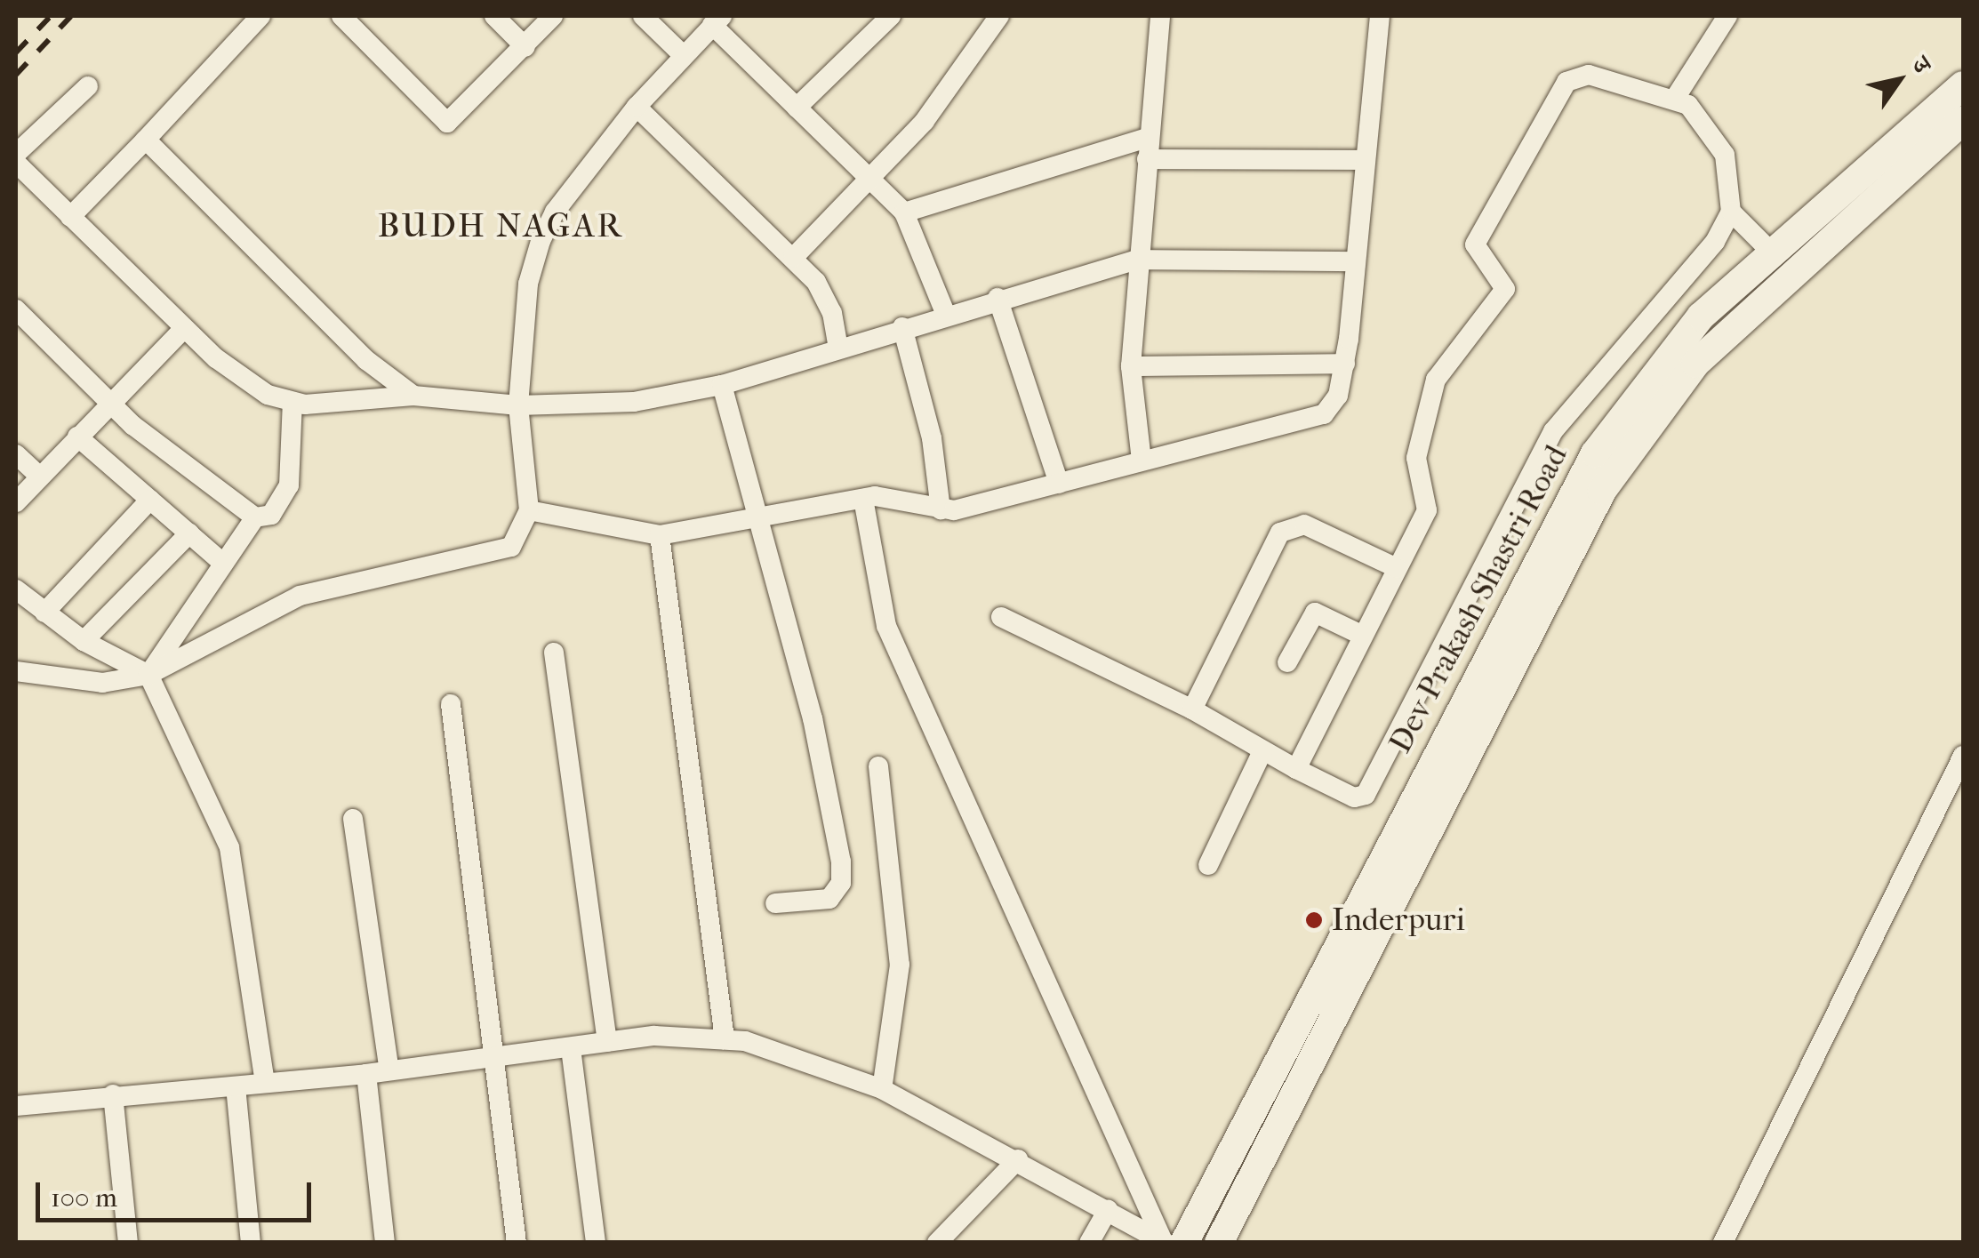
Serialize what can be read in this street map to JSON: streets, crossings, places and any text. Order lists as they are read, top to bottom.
{
  "streets": {
    "street": ["Dev Prakash Shastri Road"]
  },
  "districts": ["BUDH NAGAR"],
  "places": ["Inderpuri"],
  "scale_bar": "100 m",
  "north": "top right"
}
